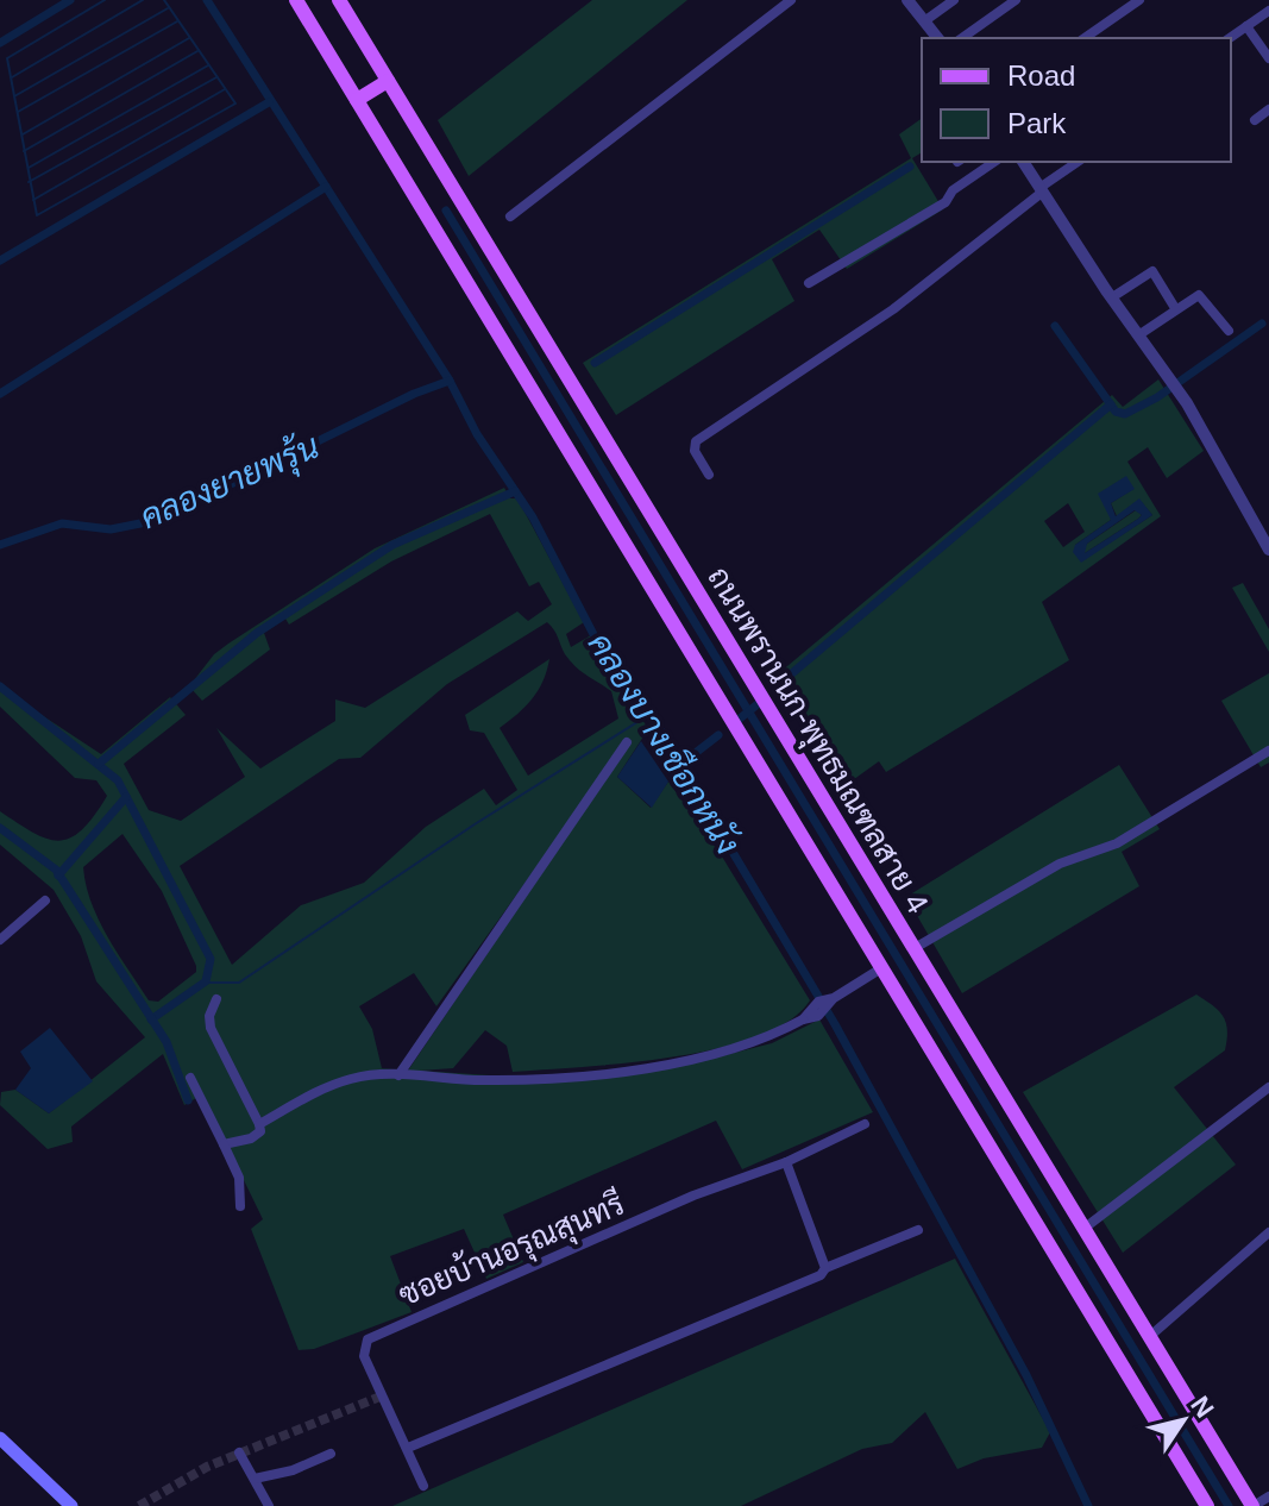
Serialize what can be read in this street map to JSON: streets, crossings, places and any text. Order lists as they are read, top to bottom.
{
  "streets": {
    "main road": ["ถนนพรานนก-พุทธมณฑลสาย 4"],
    "street": ["ซอยบ้านอรุณสุนทรี"]
  },
  "water": ["คลองยายพรุ้น", "คลองบางเชือกหนัง"],
  "legend": ["Road", "Park"],
  "north": "top right"
}
